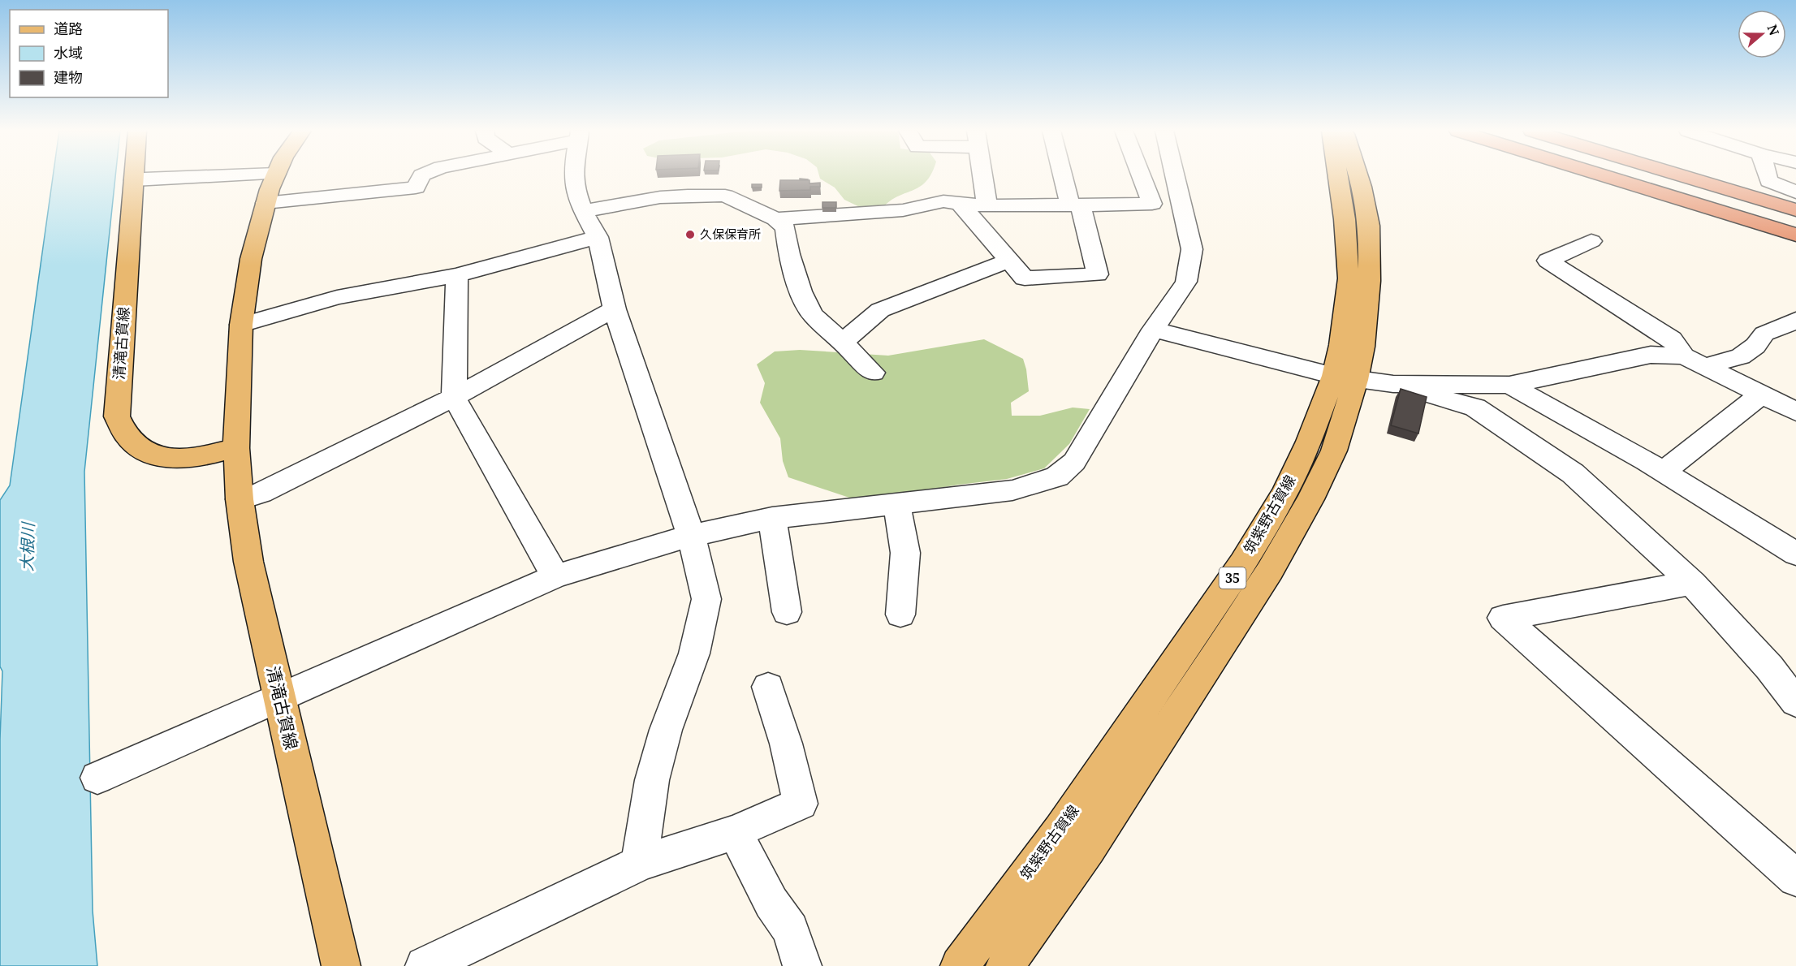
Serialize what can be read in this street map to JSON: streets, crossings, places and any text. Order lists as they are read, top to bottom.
{
  "streets": {
    "main road": ["清滝古賀線", "筑紫野古賀線", "35"]
  },
  "water": ["大根川"],
  "places": ["久保保育所"],
  "legend": ["道路", "水域", "建物"],
  "north": "right"
}
